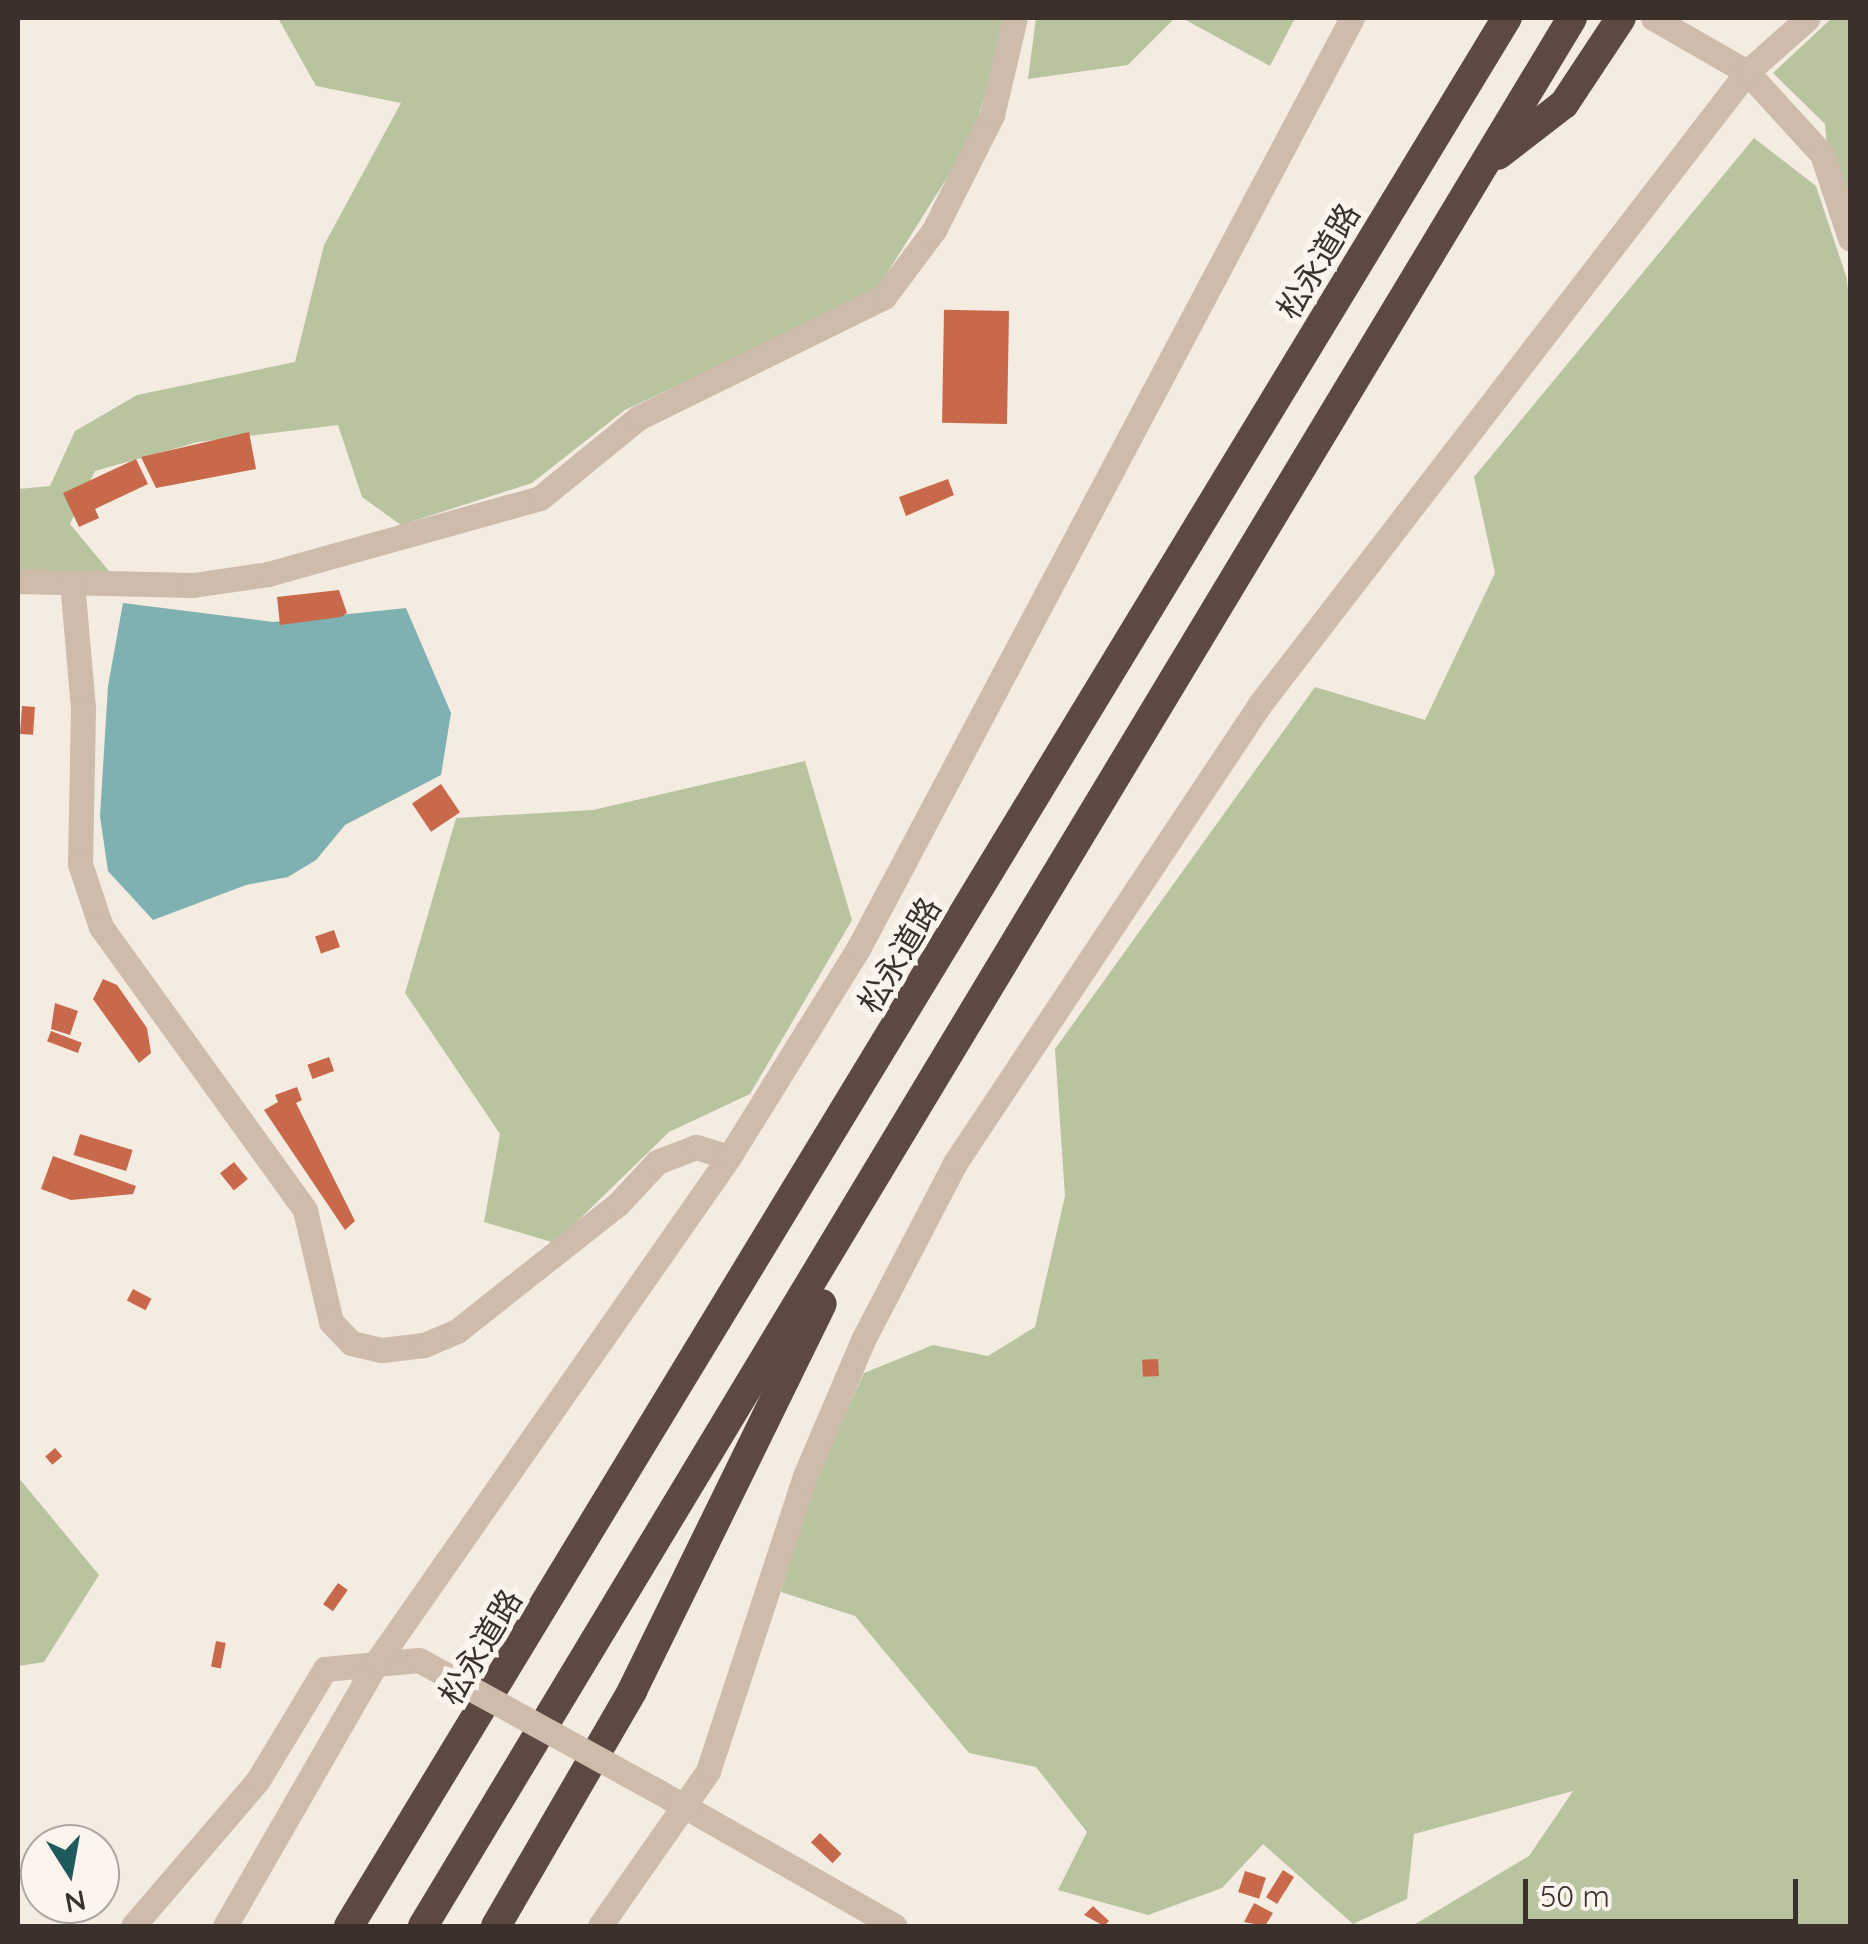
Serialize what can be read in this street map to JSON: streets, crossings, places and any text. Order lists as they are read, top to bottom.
{
  "streets": {
    "highway": ["松永道路"]
  },
  "scale_bar": "50 m",
  "north": "bottom"
}
